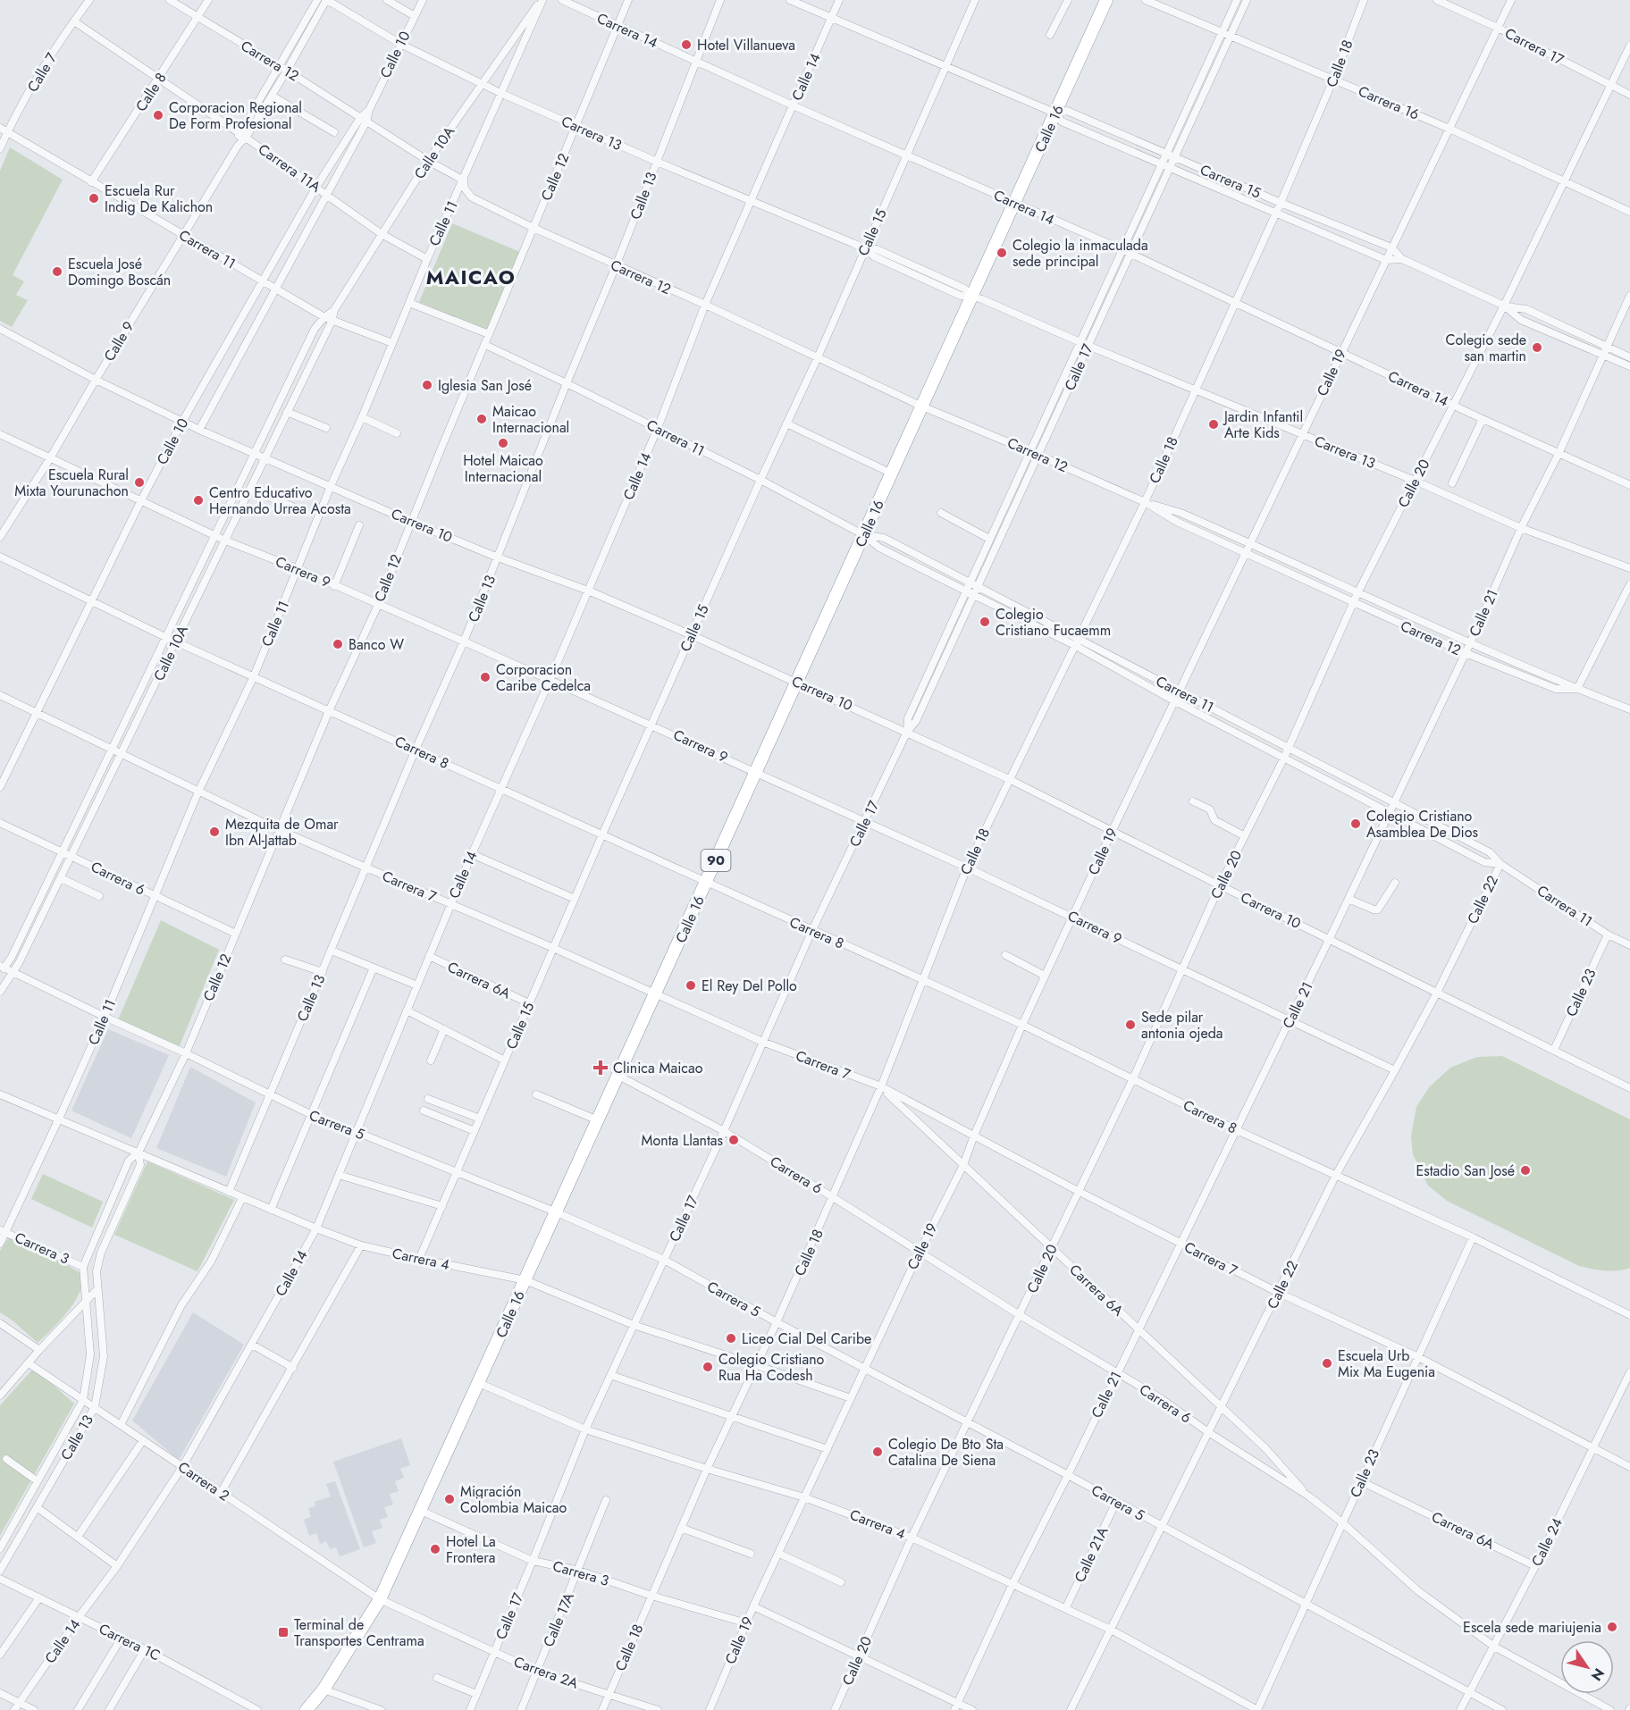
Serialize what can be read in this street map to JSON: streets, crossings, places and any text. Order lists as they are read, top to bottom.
{
  "streets": {
    "highway": ["Calle 16", "90"],
    "street": [
      "Carrera 14",
      "Carrera 17",
      "Calle 10",
      "Carrera 12",
      "Calle 18",
      "Calle 7",
      "Calle 14",
      "Calle 8",
      "Carrera 16",
      "Carrera 13",
      "Calle 10A",
      "Carrera 11A",
      "Calle 12",
      "Carrera 15",
      "Calle 13",
      "Calle 11",
      "Calle 15",
      "Carrera 11",
      "Calle 9",
      "Calle 17",
      "Calle 19",
      "Calle 20",
      "Carrera 10",
      "Carrera 9",
      "Calle 21",
      "Carrera 8",
      "Carrera 6",
      "Carrera 7",
      "Calle 22",
      "Carrera 6A",
      "Calle 23",
      "Carrera 5",
      "Carrera 3",
      "Carrera 4",
      "Carrera 2",
      "Calle 24",
      "Calle 21A",
      "Calle 17A",
      "Carrera 1C",
      "Carrera 2A"
    ]
  },
  "crossings": [
    ["Carrera 14", "Calle 18"],
    ["Carrera 14", "Calle 14"],
    ["Carrera 14", "Calle 16"],
    ["Carrera 14", "Calle 12"],
    ["Carrera 14", "Calle 13"],
    ["Carrera 14", "Calle 15"],
    ["Carrera 14", "Calle 17"],
    ["Carrera 14", "Calle 19"],
    ["Carrera 14", "Calle 20"],
    ["Carrera 14", "Calle 21"],
    ["Carrera 17", "Calle 19"],
    ["Carrera 17", "Calle 20"],
    ["Calle 10", "Carrera 12"],
    ["Calle 10", "Carrera 13"],
    ["Calle 10", "Carrera 11A"],
    ["Calle 10", "Carrera 11"],
    ["Calle 10", "Carrera 10"],
    ["Calle 10", "Carrera 9"],
    ["Calle 10", "Carrera 8"],
    ["Calle 10", "Carrera 7"],
    ["Carrera 12", "Calle 18"],
    ["Carrera 12", "Calle 14"],
    ["Carrera 12", "Calle 8"],
    ["Carrera 12", "Calle 16"],
    ["Carrera 12", "Calle 10A"],
    ["Carrera 12", "Calle 12"],
    ["Carrera 12", "Calle 13"],
    ["Carrera 12", "Calle 11"],
    ["Carrera 12", "Calle 15"],
    ["Carrera 12", "Calle 9"],
    ["Carrera 12", "Calle 17"],
    ["Carrera 12", "Calle 19"],
    ["Carrera 12", "Calle 20"],
    ["Carrera 12", "Calle 21"],
    ["Calle 18", "Carrera 16"],
    ["Calle 18", "Carrera 13"],
    ["Calle 18", "Carrera 15"],
    ["Calle 18", "Carrera 11"],
    ["Calle 18", "Carrera 10"],
    ["Calle 18", "Carrera 9"],
    ["Calle 18", "Carrera 8"],
    ["Calle 18", "Carrera 6"],
    ["Calle 18", "Carrera 7"],
    ["Calle 18", "Carrera 6A"],
    ["Calle 18", "Carrera 5"],
    ["Calle 18", "Carrera 3"],
    ["Calle 18", "Carrera 4"],
    ["Calle 18", "Carrera 2A"],
    ["Calle 7", "Carrera 11A"],
    ["Calle 7", "Carrera 11"],
    ["Calle 14", "Carrera 13"],
    ["Calle 14", "Carrera 15"],
    ["Calle 14", "Carrera 11"],
    ["Calle 14", "Carrera 10"],
    ["Calle 14", "Carrera 9"],
    ["Calle 14", "Carrera 8"],
    ["Calle 14", "Carrera 7"],
    ["Calle 14", "Carrera 6A"],
    ["Calle 14", "Carrera 5"],
    ["Calle 14", "Carrera 4"],
    ["Calle 14", "Carrera 2"],
    ["Calle 14", "Carrera 1C"],
    ["Calle 8", "Carrera 11A"],
    ["Calle 8", "Carrera 11"],
    ["Carrera 16", "Calle 17"],
    ["Carrera 16", "Calle 19"],
    ["Carrera 16", "Calle 20"],
    ["Calle 16", "Carrera 13"],
    ["Calle 16", "Carrera 15"],
    ["Calle 16", "Carrera 11"],
    ["Calle 16", "Carrera 10"],
    ["Calle 16", "Carrera 9"],
    ["Calle 16", "Carrera 8"],
    ["Calle 16", "Carrera 6"],
    ["Calle 16", "Carrera 7"],
    ["Calle 16", "Carrera 5"],
    ["Calle 16", "Carrera 3"],
    ["Calle 16", "Carrera 4"],
    ["Calle 16", "Carrera 2"],
    ["Calle 16", "Carrera 2A"],
    ["Carrera 13", "Calle 10A"],
    ["Carrera 13", "Calle 12"],
    ["Carrera 13", "Calle 13"],
    ["Carrera 13", "Calle 11"],
    ["Carrera 13", "Calle 15"],
    ["Carrera 13", "Calle 9"],
    ["Carrera 13", "Calle 17"],
    ["Carrera 13", "Calle 19"],
    ["Carrera 13", "Calle 20"],
    ["Carrera 13", "Calle 21"],
    ["Calle 10A", "Carrera 11A"],
    ["Calle 10A", "Calle 11"],
    ["Calle 10A", "Carrera 11"],
    ["Calle 10A", "Carrera 10"],
    ["Calle 10A", "Carrera 9"],
    ["Calle 10A", "Carrera 8"],
    ["Calle 10A", "Carrera 6"],
    ["Calle 10A", "Carrera 7"],
    ["Calle 10A", "Carrera 5"],
    ["Carrera 11A", "Calle 11"],
    ["Carrera 11A", "Calle 9"],
    ["Calle 12", "Calle 13"],
    ["Calle 12", "Carrera 11"],
    ["Calle 12", "Carrera 10"],
    ["Calle 12", "Carrera 9"],
    ["Calle 12", "Carrera 8"],
    ["Calle 12", "Carrera 6"],
    ["Calle 12", "Carrera 7"],
    ["Calle 12", "Carrera 5"],
    ["Calle 12", "Carrera 3"],
    ["Calle 12", "Carrera 4"],
    ["Carrera 15", "Calle 15"],
    ["Carrera 15", "Calle 17"],
    ["Carrera 15", "Calle 19"],
    ["Carrera 15", "Calle 20"],
    ["Carrera 15", "Calle 21"],
    ["Calle 13", "Carrera 11"],
    ["Calle 13", "Carrera 10"],
    ["Calle 13", "Carrera 9"],
    ["Calle 13", "Carrera 8"],
    ["Calle 13", "Carrera 7"],
    ["Calle 13", "Carrera 5"],
    ["Calle 13", "Carrera 4"],
    ["Calle 13", "Carrera 2"],
    ["Calle 11", "Carrera 11"],
    ["Calle 11", "Carrera 10"],
    ["Calle 11", "Carrera 9"],
    ["Calle 11", "Carrera 8"],
    ["Calle 11", "Carrera 6"],
    ["Calle 11", "Carrera 7"],
    ["Calle 11", "Carrera 5"],
    ["Calle 11", "Carrera 3"],
    ["Calle 11", "Carrera 4"],
    ["Calle 15", "Carrera 11"],
    ["Calle 15", "Carrera 10"],
    ["Calle 15", "Carrera 9"],
    ["Calle 15", "Carrera 8"],
    ["Calle 15", "Carrera 7"],
    ["Calle 15", "Carrera 6A"],
    ["Calle 15", "Carrera 5"],
    ["Calle 15", "Carrera 4"],
    ["Carrera 11", "Calle 9"],
    ["Carrera 11", "Calle 17"],
    ["Carrera 11", "Calle 19"],
    ["Carrera 11", "Calle 20"],
    ["Carrera 11", "Calle 21"],
    ["Carrera 11", "Calle 22"],
    ["Carrera 11", "Calle 23"],
    ["Calle 9", "Carrera 10"],
    ["Calle 9", "Carrera 9"],
    ["Calle 17", "Carrera 10"],
    ["Calle 17", "Carrera 9"],
    ["Calle 17", "Carrera 8"],
    ["Calle 17", "Carrera 6"],
    ["Calle 17", "Carrera 7"],
    ["Calle 17", "Carrera 5"],
    ["Calle 17", "Carrera 3"],
    ["Calle 17", "Carrera 4"],
    ["Calle 17", "Carrera 2A"],
    ["Calle 19", "Carrera 10"],
    ["Calle 19", "Carrera 9"],
    ["Calle 19", "Carrera 8"],
    ["Calle 19", "Carrera 6"],
    ["Calle 19", "Carrera 7"],
    ["Calle 19", "Carrera 6A"],
    ["Calle 19", "Carrera 5"],
    ["Calle 19", "Carrera 3"],
    ["Calle 19", "Carrera 4"],
    ["Calle 20", "Carrera 10"],
    ["Calle 20", "Carrera 9"],
    ["Calle 20", "Carrera 8"],
    ["Calle 20", "Carrera 6"],
    ["Calle 20", "Carrera 7"],
    ["Calle 20", "Carrera 6A"],
    ["Calle 20", "Carrera 5"],
    ["Calle 20", "Carrera 4"],
    ["Carrera 10", "Calle 21"],
    ["Carrera 10", "Calle 22"],
    ["Carrera 10", "Calle 23"],
    ["Carrera 9", "Calle 21"],
    ["Carrera 9", "Calle 22"],
    ["Calle 21", "Carrera 8"],
    ["Calle 21", "Carrera 6"],
    ["Calle 21", "Carrera 7"],
    ["Calle 21", "Carrera 6A"],
    ["Calle 21", "Carrera 5"],
    ["Calle 21", "Carrera 4"],
    ["Carrera 8", "Calle 22"],
    ["Carrera 8", "Calle 23"],
    ["Carrera 6", "Calle 22"],
    ["Carrera 6", "Carrera 6A"],
    ["Carrera 6", "Calle 23"],
    ["Carrera 6", "Calle 24"],
    ["Carrera 7", "Calle 22"],
    ["Carrera 7", "Carrera 6A"],
    ["Carrera 7", "Calle 23"],
    ["Carrera 7", "Calle 24"],
    ["Calle 22", "Carrera 6A"],
    ["Calle 22", "Carrera 5"],
    ["Calle 22", "Carrera 4"],
    ["Carrera 6A", "Calle 23"],
    ["Carrera 6A", "Calle 24"],
    ["Calle 23", "Carrera 5"],
    ["Calle 23", "Carrera 4"],
    ["Carrera 5", "Calle 24"],
    ["Carrera 5", "Calle 21A"],
    ["Carrera 3", "Calle 17A"],
    ["Carrera 4", "Calle 21A"],
    ["Carrera 2", "Carrera 2A"],
    ["Calle 17A", "Carrera 2A"]
  ],
  "districts": ["MAICAO"],
  "places": {
    "other": [
      "Hotel Villanueva",
      "Corporacion Regional De Form Profesional",
      "Escuela Rur Indig De Kalichon",
      "Colegio la inmaculada sede principal",
      "Escuela José Domingo Boscán",
      "Colegio sede san martin",
      "Iglesia San José",
      "Maicao Internacional",
      "Jardin Infantil Arte Kids",
      "Hotel Maicao Internacional",
      "Escuela Rural Mixta Yourunachon",
      "Centro Educativo Hernando Urrea Acosta",
      "Colegio Cristiano Fucaemm",
      "Banco W",
      "Corporacion Caribe Cedelca",
      "Colegio Cristiano Asamblea De Dios",
      "Mezquita de Omar Ibn Al-Jattab",
      "El Rey Del Pollo",
      "Sede pilar antonia ojeda",
      "Monta Llantas",
      "Estadio San José",
      "Liceo Cial Del Caribe",
      "Escuela Urb Mix Ma Eugenia",
      "Colegio Cristiano Rua Ha Codesh",
      "Colegio De Bto Sta Catalina De Siena",
      "Migración Colombia Maicao",
      "Hotel La Frontera",
      "Escela sede mariujenia"
    ],
    "health": ["Clinica Maicao"],
    "transit": ["Terminal de Transportes Centrama"]
  },
  "north": "bottom right"
}
